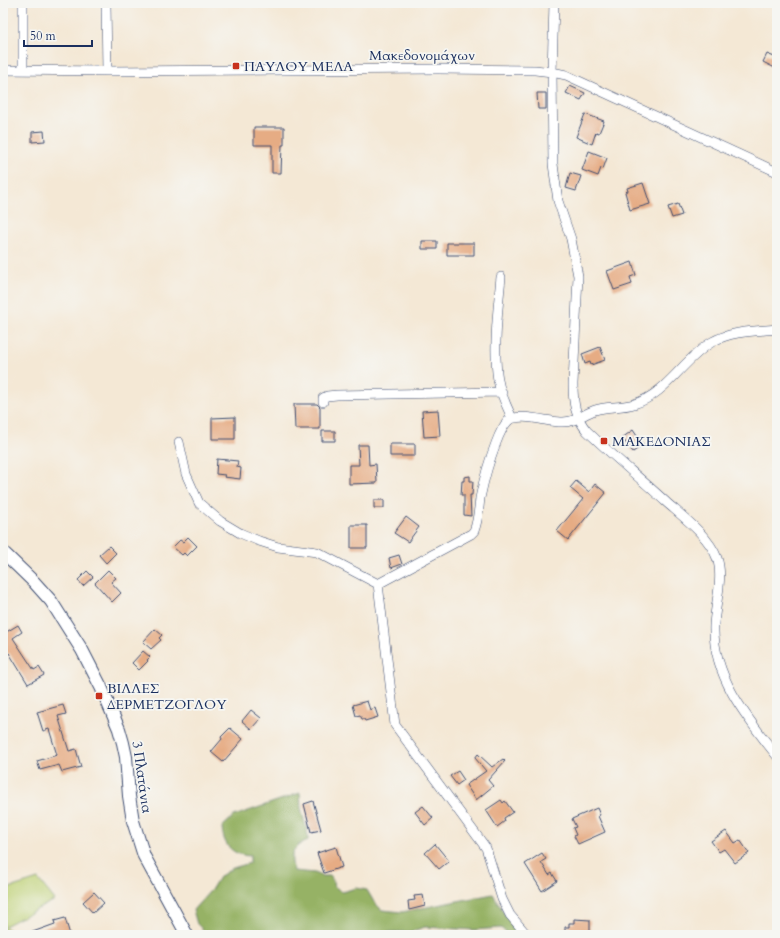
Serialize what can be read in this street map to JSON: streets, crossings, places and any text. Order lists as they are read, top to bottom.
{
  "streets": {
    "street": ["Μακεδονομάχων", "3 Πλατάνια"]
  },
  "places": {
    "transit": ["ΠΑΥΛΟΥ ΜΕΛΑ", "ΜΑΚΕΔΟΝΙΑΣ", "ΒΙΛΛΕΣ ΔΕΡΜΕΤΖΟΓΛΟΥ"]
  },
  "scale_bar": "50 m"
}
